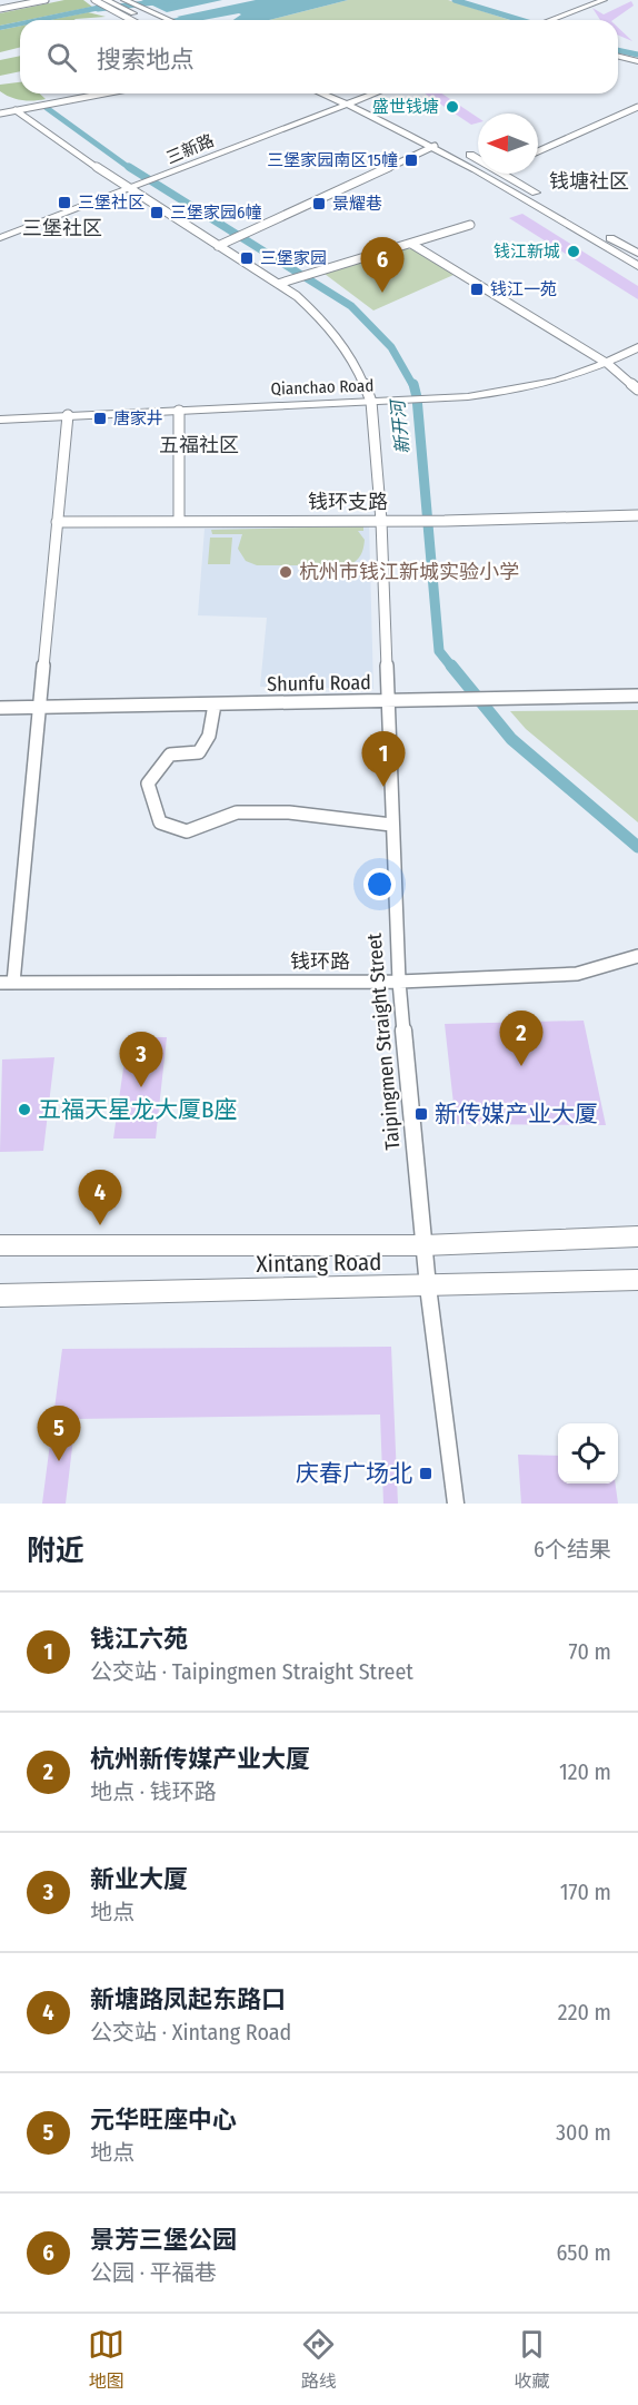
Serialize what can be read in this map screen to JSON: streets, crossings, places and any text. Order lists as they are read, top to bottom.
{
  "streets": {
    "main road": ["三新路", "Qianchao Road", "Xintang Road"],
    "street": [
      "钱环支路",
      "Shunfu Road",
      "钱环路",
      "Taipingmen Straight Street"
    ]
  },
  "crossings": [
    ["三新路", "Taipingmen Straight Street"],
    ["Qianchao Road", "Taipingmen Straight Street"],
    ["钱环支路", "Taipingmen Straight Street"],
    ["Shunfu Road", "Taipingmen Straight Street"],
    ["钱环路", "Taipingmen Straight Street"],
    ["Taipingmen Straight Street", "Xintang Road"]
  ],
  "districts": ["钱塘社区", "三堡社区", "五福社区"],
  "water": ["新开河"],
  "places": {
    "other": [
      "盛世钱塘",
      "钱江新城",
      "杭州市钱江新城实验小学",
      "五福天星龙大厦B座"
    ],
    "transit": [
      "三堡家园南区15幢",
      "三堡社区",
      "景耀巷",
      "三堡家园6幢",
      "三堡家园",
      "钱江一苑",
      "唐家井",
      "新传媒产业大厦",
      "庆春广场北"
    ]
  },
  "north": "left",
  "page": {
    "search": "搜索地点",
    "pins": [
      "6",
      "1",
      "2",
      "3",
      "4",
      "5"
    ],
    "heading": ["附近", "6个结果"],
    "list": [
      {
        "mark": "1",
        "name": "钱江六苑",
        "note": "公交站 · Taipingmen Straight Street",
        "value": "70 m"
      },
      {
        "mark": "2",
        "name": "杭州新传媒产业大厦",
        "note": "地点 · 钱环路",
        "value": "120 m"
      },
      {
        "mark": "3",
        "name": "新业大厦",
        "note": "地点",
        "value": "170 m"
      },
      {
        "mark": "4",
        "name": "新塘路凤起东路口",
        "note": "公交站 · Xintang Road",
        "value": "220 m"
      },
      {
        "mark": "5",
        "name": "元华旺座中心",
        "note": "地点",
        "value": "300 m"
      },
      {
        "mark": "6",
        "name": "景芳三堡公园",
        "note": "公园 · 平福巷",
        "value": "650 m"
      }
    ],
    "nav": ["地图", "路线", "收藏"]
  }
}
